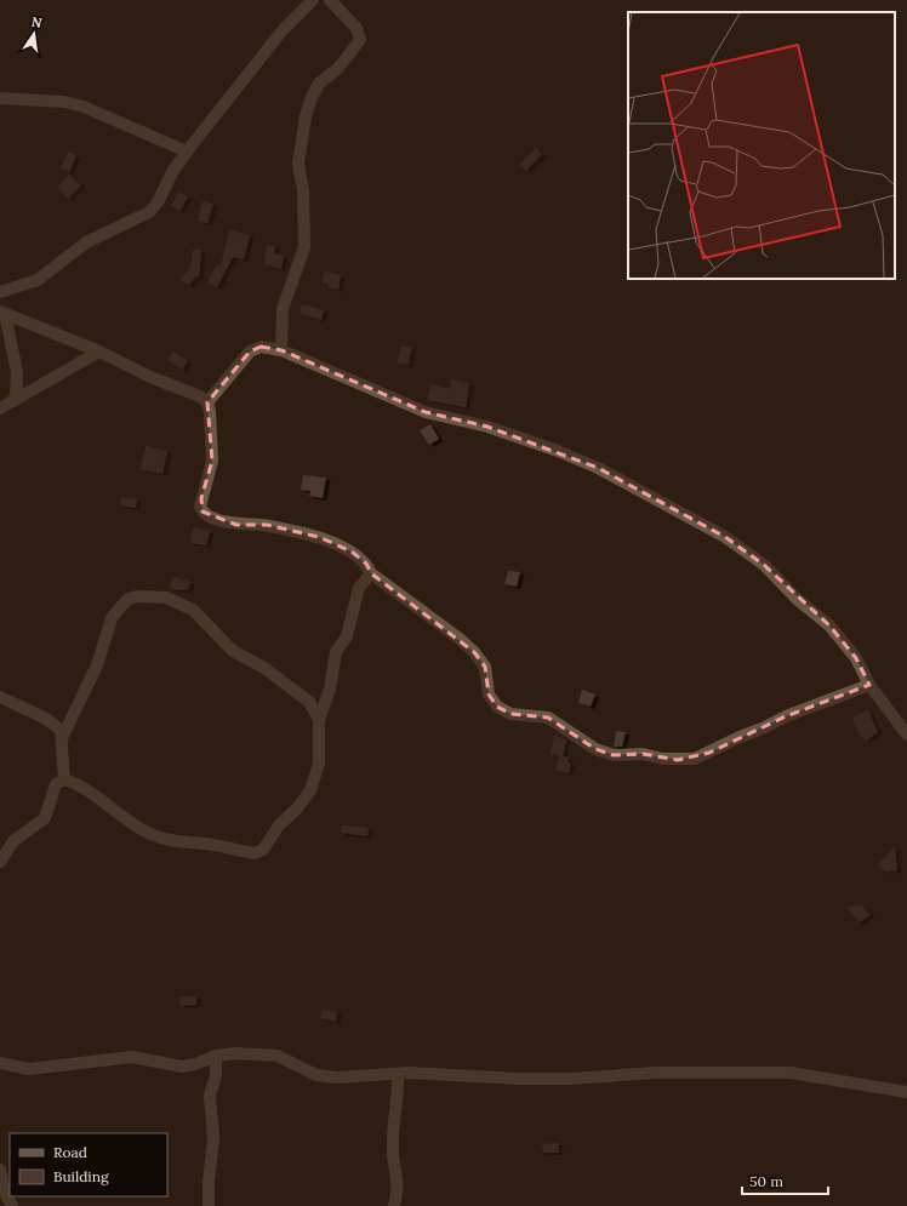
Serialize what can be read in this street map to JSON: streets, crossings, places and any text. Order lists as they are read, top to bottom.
{
  "legend": ["Road", "Building"],
  "scale_bar": "50 m",
  "north": "top"
}
